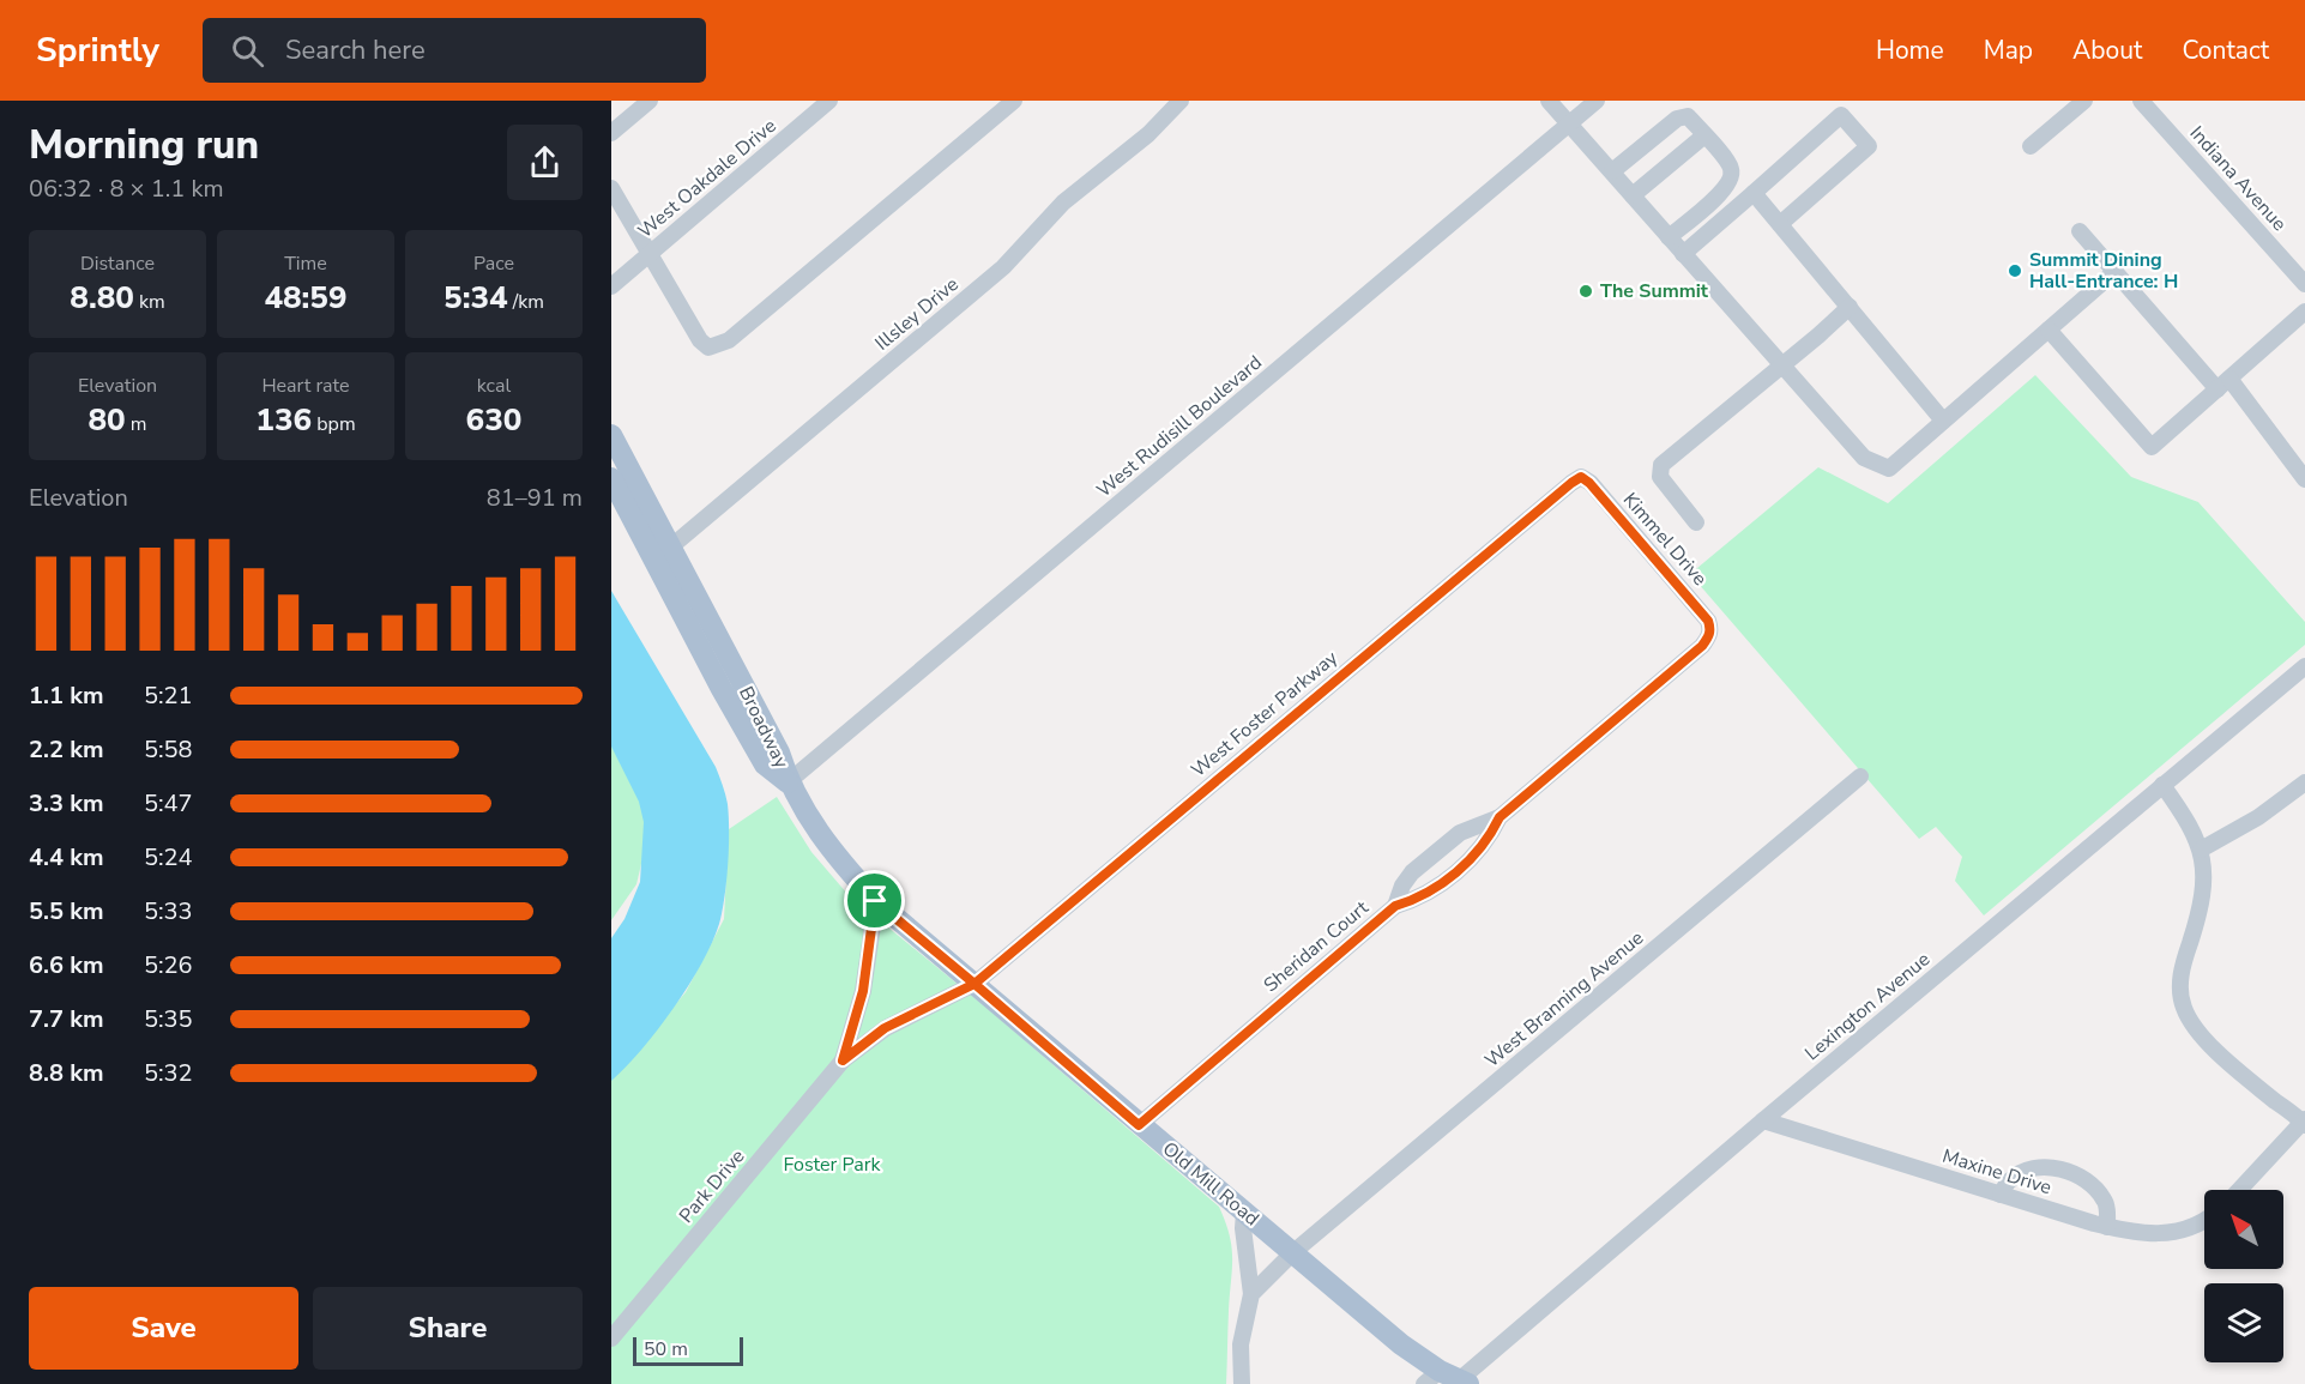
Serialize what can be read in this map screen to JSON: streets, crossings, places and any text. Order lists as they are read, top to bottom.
{
  "streets": {
    "main road": ["Broadway", "Old Mill Road"],
    "street": [
      "West Oakdale Drive",
      "Indiana Avenue",
      "Illsley Drive",
      "West Rudisill Boulevard",
      "Kimmel Drive",
      "West Foster Parkway",
      "Sheridan Court",
      "West Branning Avenue",
      "Lexington Avenue",
      "Maxine Drive",
      "Park Drive"
    ]
  },
  "crossings": [
    ["Illsley Drive", "Broadway"],
    ["West Rudisill Boulevard", "Broadway"],
    ["West Rudisill Boulevard", "Old Mill Road"],
    ["Kimmel Drive", "West Foster Parkway"],
    ["Kimmel Drive", "Sheridan Court"],
    ["West Foster Parkway", "Old Mill Road"],
    ["West Foster Parkway", "Park Drive"],
    ["Broadway", "Old Mill Road"],
    ["Sheridan Court", "Old Mill Road"],
    ["West Branning Avenue", "Old Mill Road"],
    ["Lexington Avenue", "Maxine Drive"],
    ["Lexington Avenue", "Old Mill Road"],
    ["Old Mill Road", "Park Drive"]
  ],
  "parks": ["Foster Park"],
  "places": ["Summit Dining Hall-Entrance: H", "The Summit"],
  "scale_bar": "50 m",
  "north": "top left",
  "page": {
    "header": "Sprintly",
    "search": "Search here",
    "nav": [
      "Home",
      "Map",
      "About",
      "Contact"
    ],
    "heading": ["Morning run", "06:32 · 8 × 1.1 km"],
    "stats": [
      ["Distance", "8.80 km"],
      ["Time", "48:59"],
      ["Pace", "5:34 /km"],
      ["Elevation", "80 m"],
      ["Heart rate", "136 bpm"],
      ["kcal", "630"]
    ],
    "chart": ["Elevation", "81–91 m"],
    "list": [
      {
        "name": "1.1 km",
        "note": "5:21"
      },
      {
        "name": "2.2 km",
        "note": "5:58"
      },
      {
        "name": "3.3 km",
        "note": "5:47"
      },
      {
        "name": "4.4 km",
        "note": "5:24"
      },
      {
        "name": "5.5 km",
        "note": "5:33"
      },
      {
        "name": "6.6 km",
        "note": "5:26"
      },
      {
        "name": "7.7 km",
        "note": "5:35"
      },
      {
        "name": "8.8 km",
        "note": "5:32"
      }
    ],
    "buttons": ["Save", "Share"],
    "scale": "50 m"
  }
}
